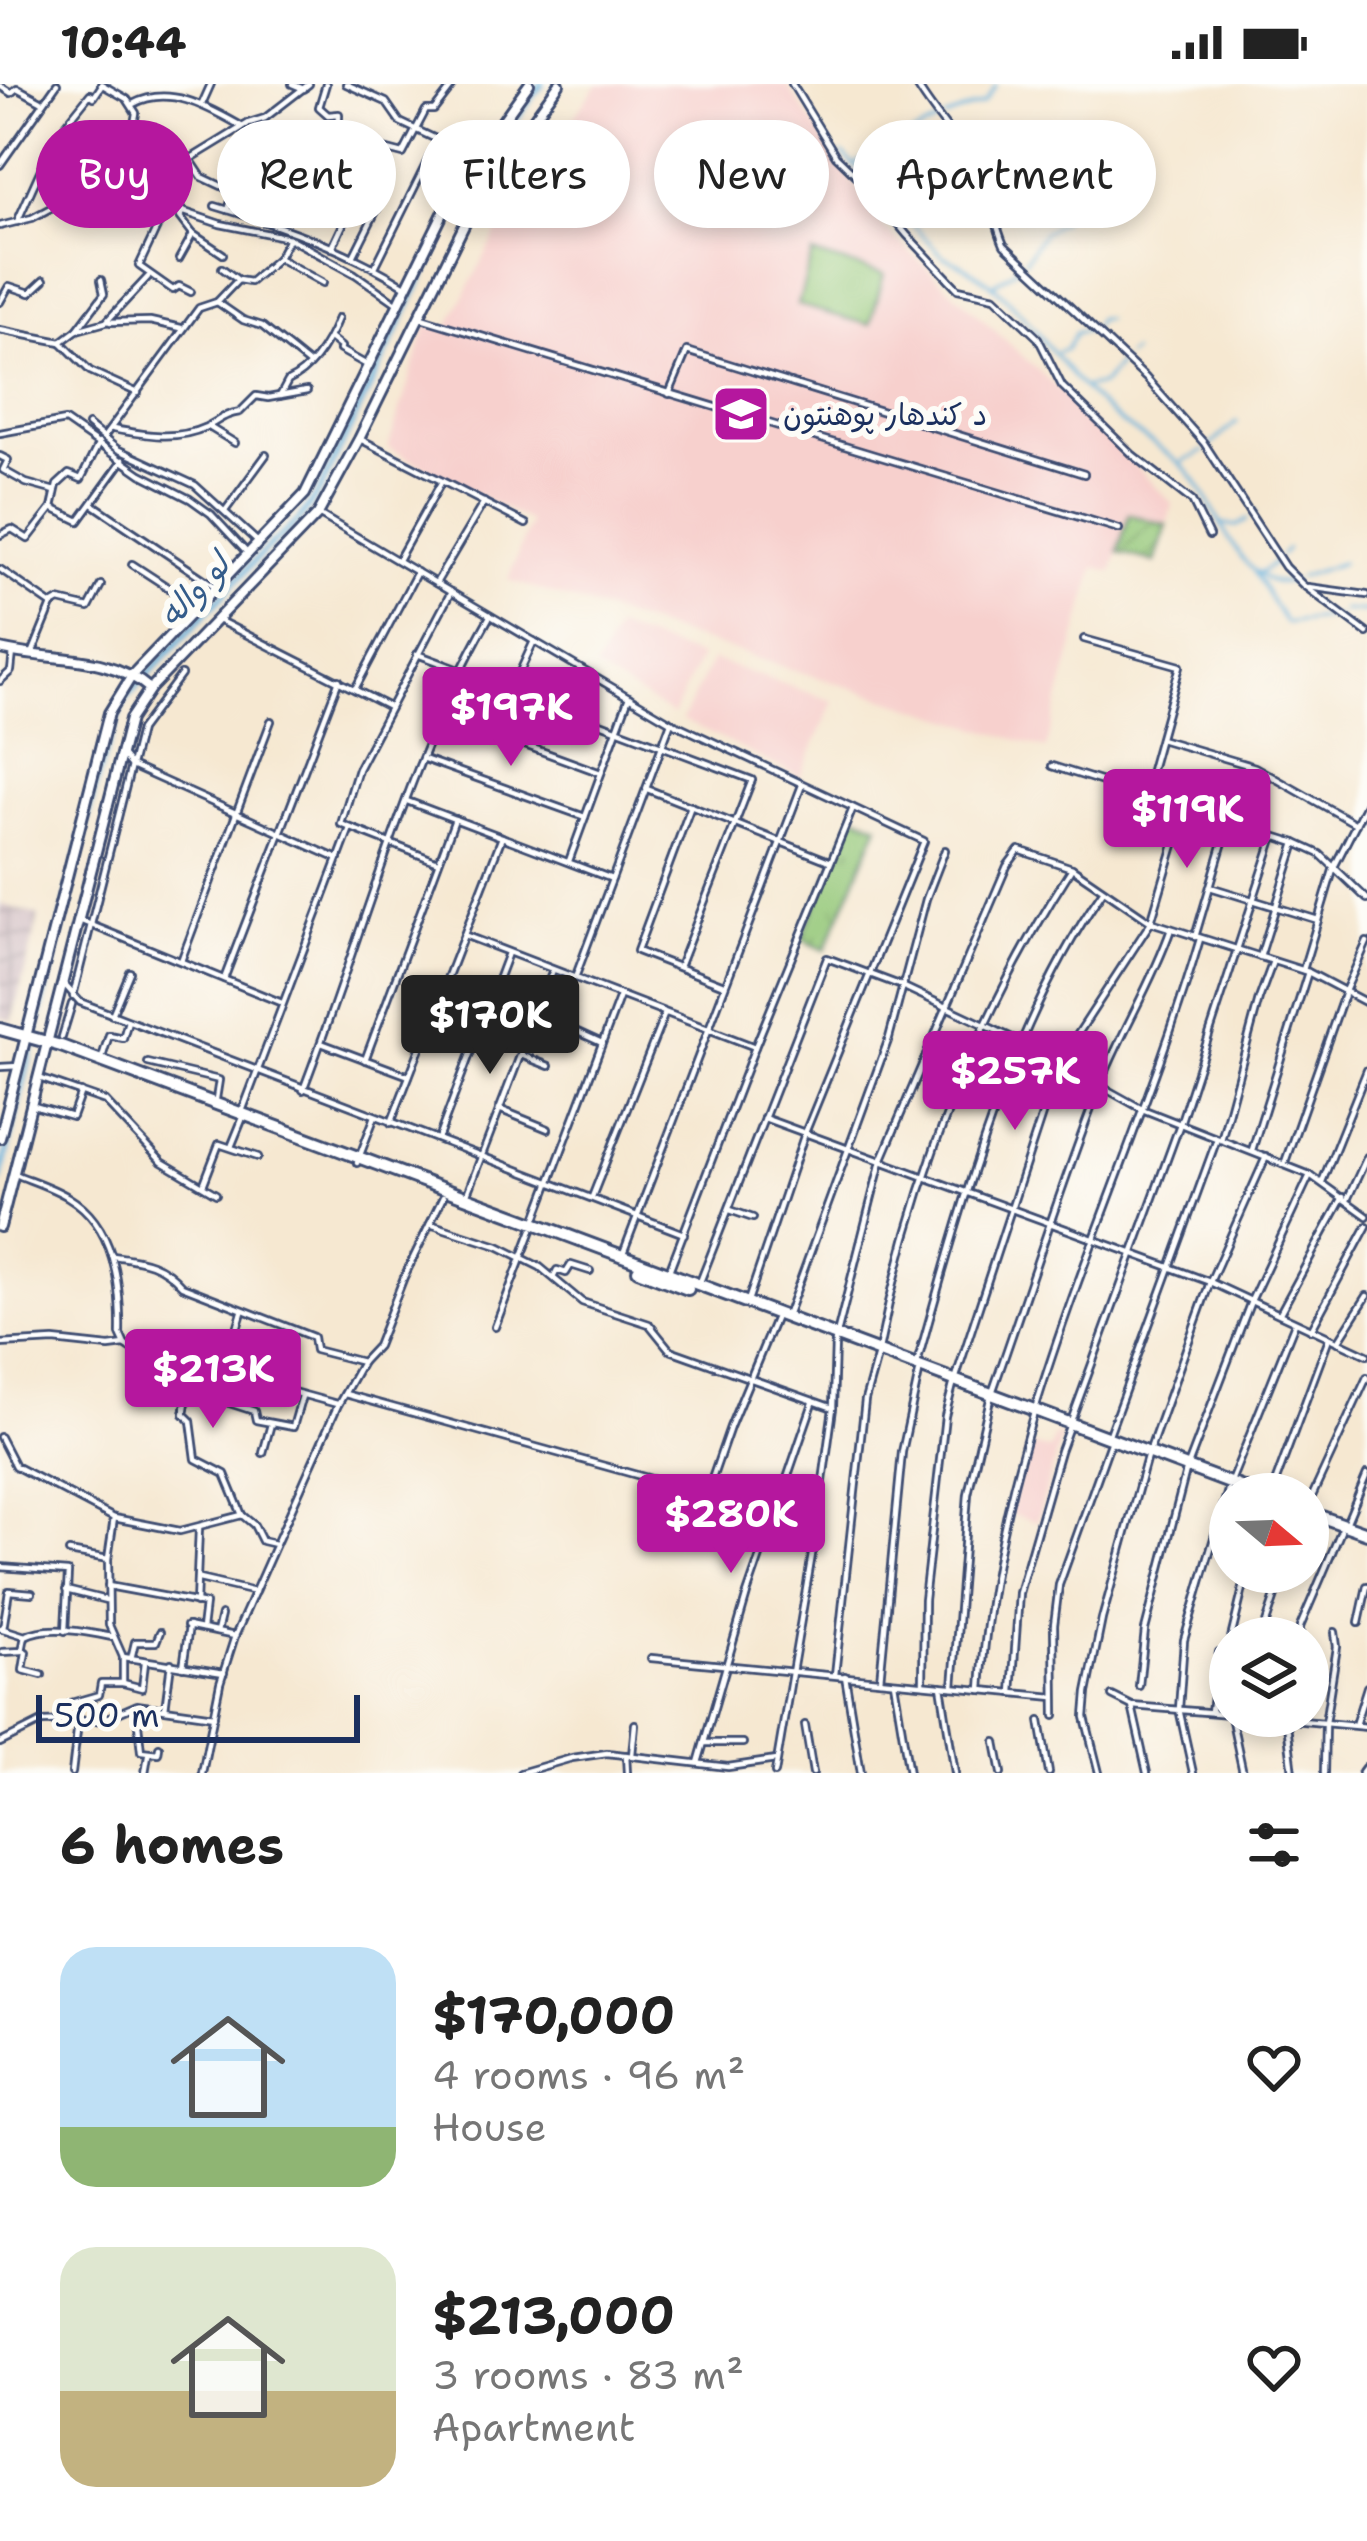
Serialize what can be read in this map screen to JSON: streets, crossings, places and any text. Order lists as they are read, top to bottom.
{
  "water": ["لو واله"],
  "places": {
    "school or university": ["د کندهار پوهنتون"]
  },
  "scale_bar": "500 m",
  "north": "right",
  "page": {
    "status": "10:44",
    "chip": [
      "Buy",
      "Rent",
      "Filters",
      "New",
      "Apartment"
    ],
    "price": [
      "$197K",
      "$119K",
      "$170K",
      "$257K",
      "$213K",
      "$280K"
    ],
    "scale": "500 m",
    "heading": "6 homes",
    "list": [
      {
        "name": "$170,000",
        "note": "4 rooms · 96 m² · House"
      },
      {
        "name": "$213,000",
        "note": "3 rooms · 83 m² · Apartment"
      }
    ]
  }
}
